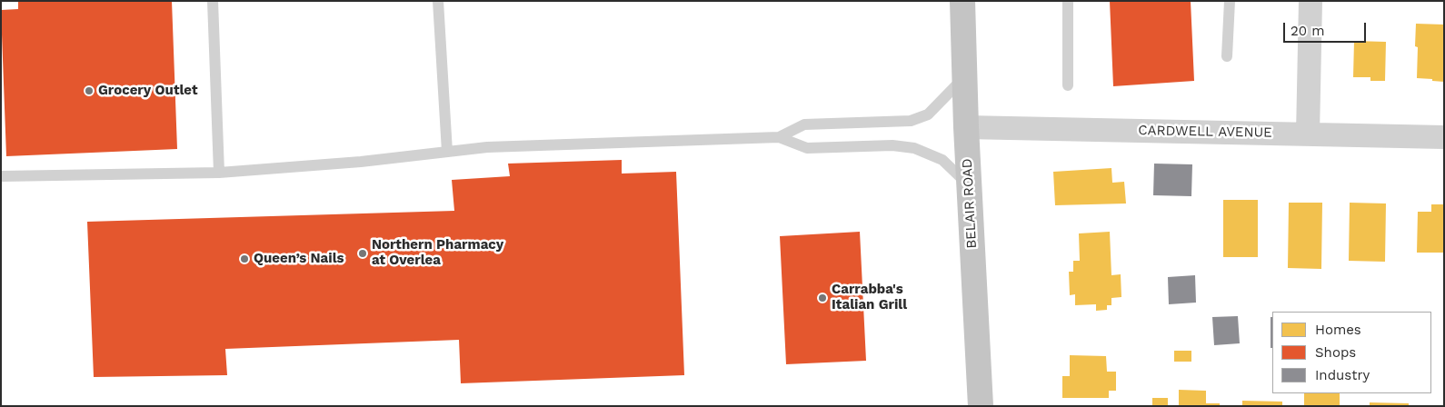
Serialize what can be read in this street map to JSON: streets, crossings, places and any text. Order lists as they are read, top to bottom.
{
  "streets": {
    "main road": ["BELAIR ROAD"],
    "street": ["CARDWELL AVENUE"]
  },
  "crossings": [
    ["CARDWELL AVENUE", "BELAIR ROAD"]
  ],
  "places": [
    "Grocery Outlet",
    "Northern Pharmacy at Overlea",
    "Queen’s Nails",
    "Carrabba's Italian Grill"
  ],
  "legend": ["Homes", "Shops", "Industry"],
  "scale_bar": "20 m"
}
